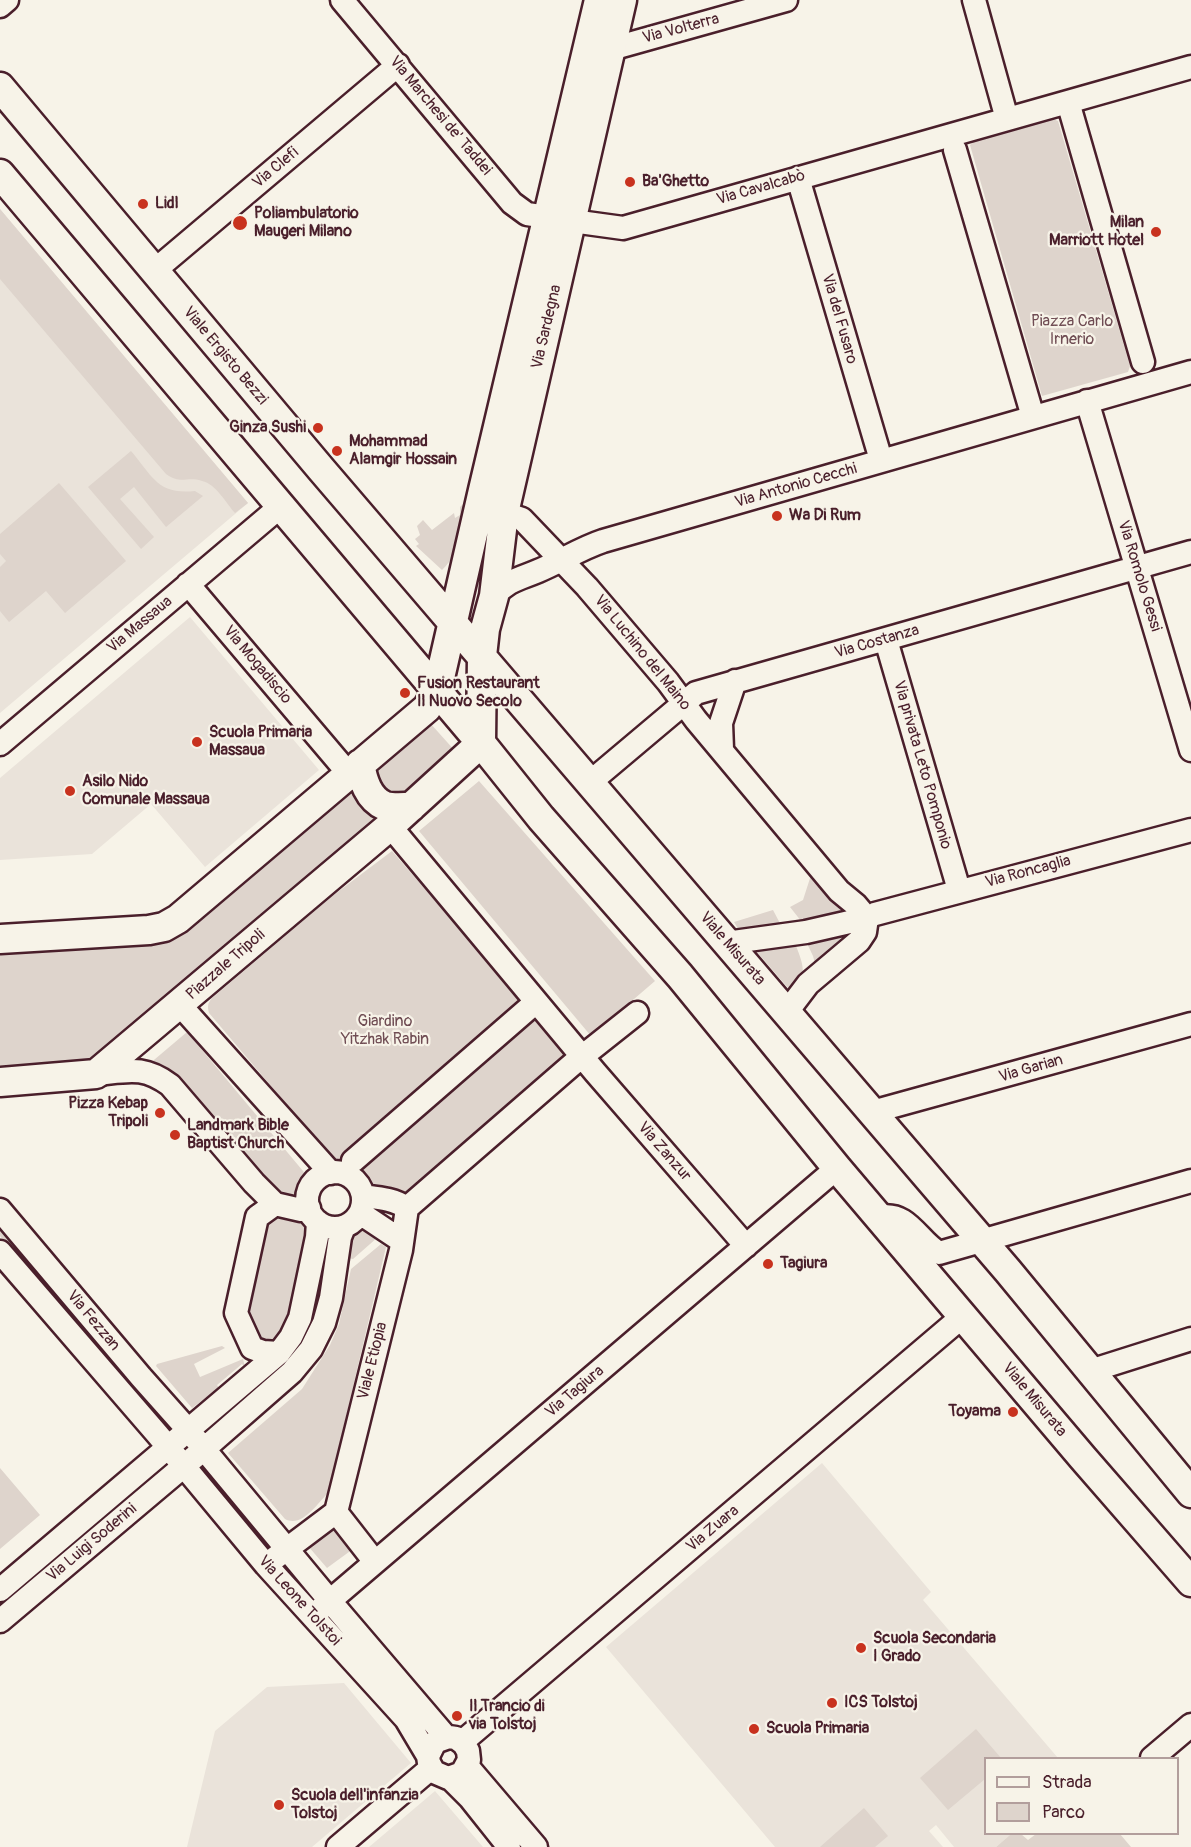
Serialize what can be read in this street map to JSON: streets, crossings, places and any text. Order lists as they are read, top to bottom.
{
  "streets": {
    "main road": [
      "Via Sardegna",
      "Viale Ergisto Bezzi",
      "Viale Misurata",
      "Piazzale Tripoli"
    ],
    "street": [
      "Via Volterra",
      "Via Marchesi de' Taddei",
      "Via Clefi",
      "Via Cavalcabò",
      "Via del Fusaro",
      "Via Antonio Cecchi",
      "Via Romolo Gessi",
      "Via Massaua",
      "Via Costanza",
      "Via Luchino del Maino",
      "Via Mogadiscio",
      "Via privata Leto Pomponio",
      "Via Roncaglia",
      "Via Garian",
      "Via Zanzur",
      "Via Fezzan",
      "Viale Etiopia",
      "Via Tagiura",
      "Via Zuara",
      "Via Luigi Soderini",
      "Via Leone Tolstoi"
    ]
  },
  "crossings": [
    ["Via Volterra", "Via Sardegna"],
    ["Via Marchesi de' Taddei", "Via Clefi"],
    ["Via Marchesi de' Taddei", "Via Cavalcabò"],
    ["Via Marchesi de' Taddei", "Via Sardegna"],
    ["Via Clefi", "Viale Ergisto Bezzi"],
    ["Via Cavalcabò", "Via del Fusaro"],
    ["Via Cavalcabò", "Via Sardegna"],
    ["Via del Fusaro", "Via Antonio Cecchi"],
    ["Via Sardegna", "Viale Ergisto Bezzi"],
    ["Via Sardegna", "Via Antonio Cecchi"],
    ["Via Sardegna", "Viale Misurata"],
    ["Via Antonio Cecchi", "Via Luchino del Maino"],
    ["Via Romolo Gessi", "Via Costanza"],
    ["Via Massaua", "Via Mogadiscio"],
    ["Via Costanza", "Via Luchino del Maino"],
    ["Via Costanza", "Via privata Leto Pomponio"],
    ["Via Costanza", "Viale Misurata"],
    ["Via Luchino del Maino", "Via Roncaglia"],
    ["Via privata Leto Pomponio", "Via Roncaglia"],
    ["Via Roncaglia", "Viale Misurata"],
    ["Viale Misurata", "Piazzale Tripoli"],
    ["Viale Misurata", "Via Garian"],
    ["Viale Misurata", "Via Tagiura"],
    ["Viale Misurata", "Via Zuara"],
    ["Piazzale Tripoli", "Viale Etiopia"],
    ["Via Zanzur", "Via Tagiura"],
    ["Via Fezzan", "Via Luigi Soderini"],
    ["Via Fezzan", "Via Leone Tolstoi"],
    ["Via Tagiura", "Via Leone Tolstoi"],
    ["Via Zuara", "Via Leone Tolstoi"],
    ["Via Luigi Soderini", "Via Leone Tolstoi"]
  ],
  "parks": ["Piazza Carlo Irnerio", "Giardino Yitzhak Rabin"],
  "places": [
    "Ba'Ghetto",
    "Lidl",
    "Poliambulatorio Maugeri Milano",
    "Milan Marriott Hotel",
    "Ginza Sushi",
    "Mohammad Alamgir Hossain",
    "Wa Di Rum",
    "Fusion Restaurant Il Nuovo Secolo",
    "Scuola Primaria Massaua",
    "Asilo Nido Comunale Massaua",
    "Pizza Kebap Tripoli",
    "Landmark Bible Baptist Church",
    "Tagiura",
    "Toyama",
    "Scuola Secondaria I Grado",
    "ICS Tolstoj",
    "Il Trancio di via Tolstoj",
    "Scuola Primaria",
    "Scuola dell'infanzia Tolstoj"
  ],
  "legend": ["Strada", "Parco"]
}
